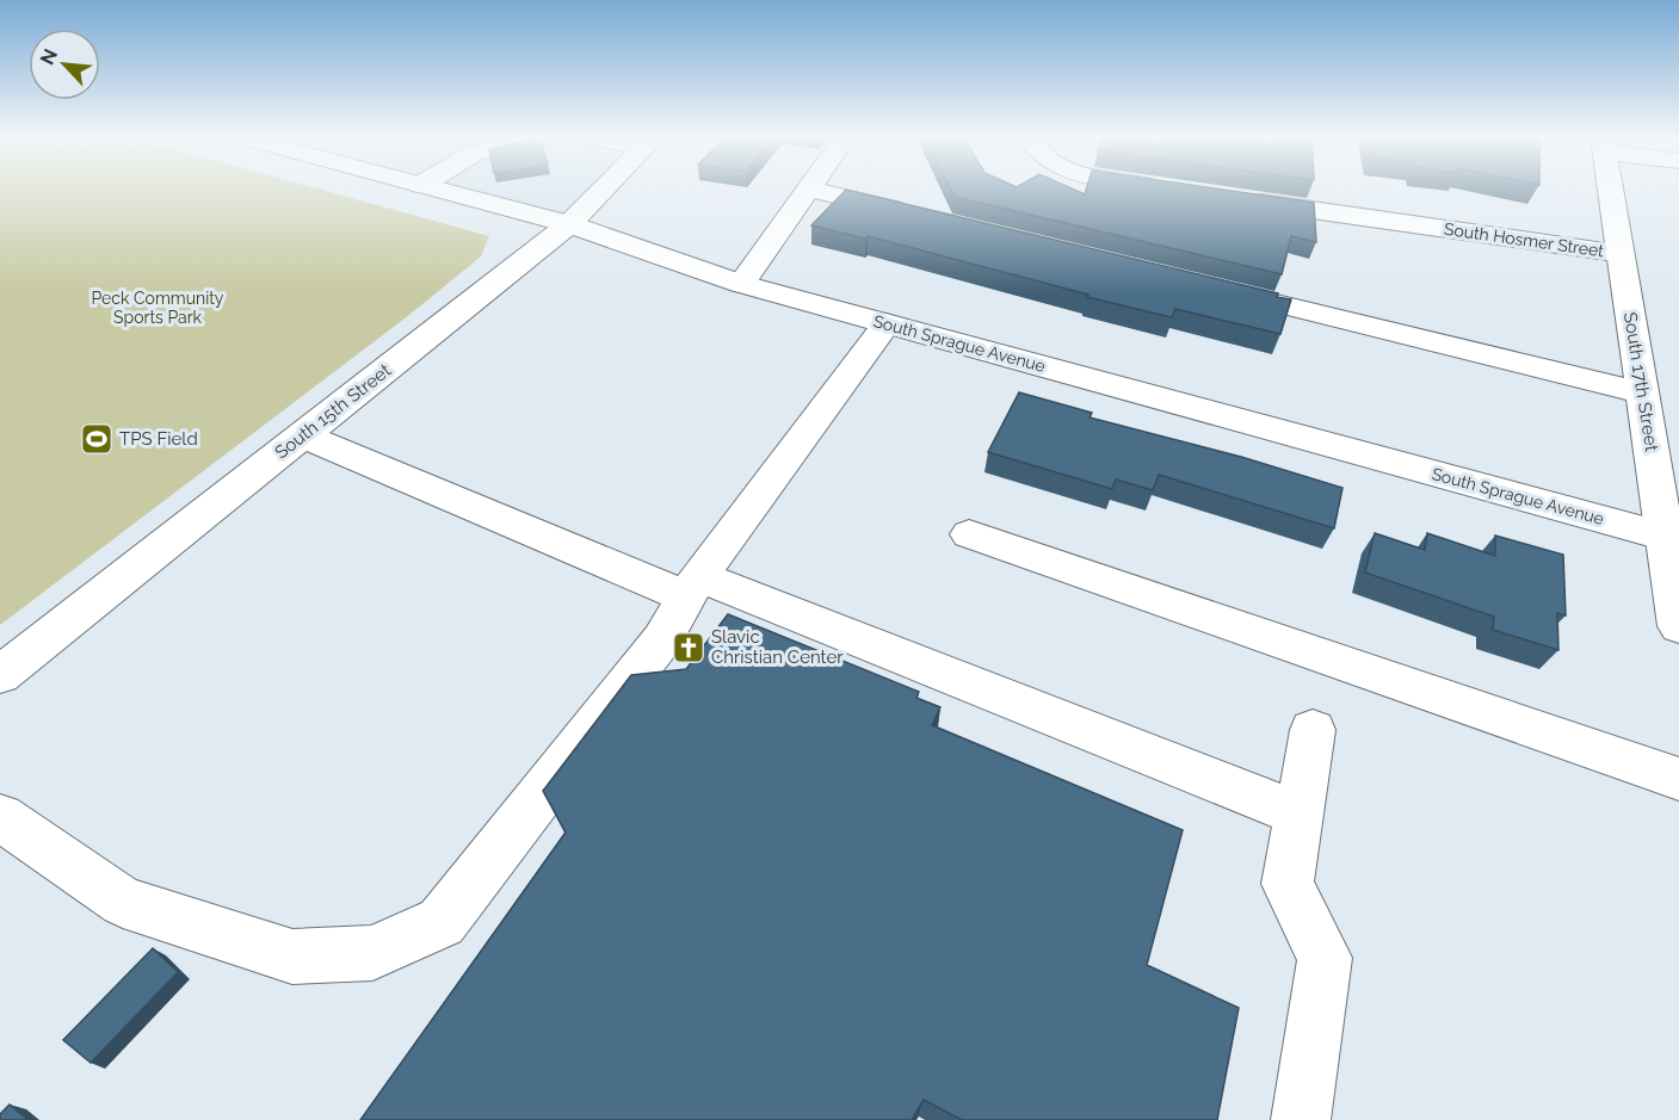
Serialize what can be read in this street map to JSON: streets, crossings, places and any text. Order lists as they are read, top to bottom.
{
  "streets": {
    "street": [
      "South Hosmer Street",
      "South Sprague Avenue",
      "South 17th Street",
      "South 15th Street"
    ]
  },
  "crossings": [
    ["South Hosmer Street", "South 17th Street"],
    ["South Sprague Avenue", "South 17th Street"],
    ["South Sprague Avenue", "South 15th Street"]
  ],
  "parks": ["Peck Community Sports Park"],
  "places": {
    "sports": ["TPS Field"],
    "church": ["Slavic Christian Center"]
  },
  "north": "top left"
}
